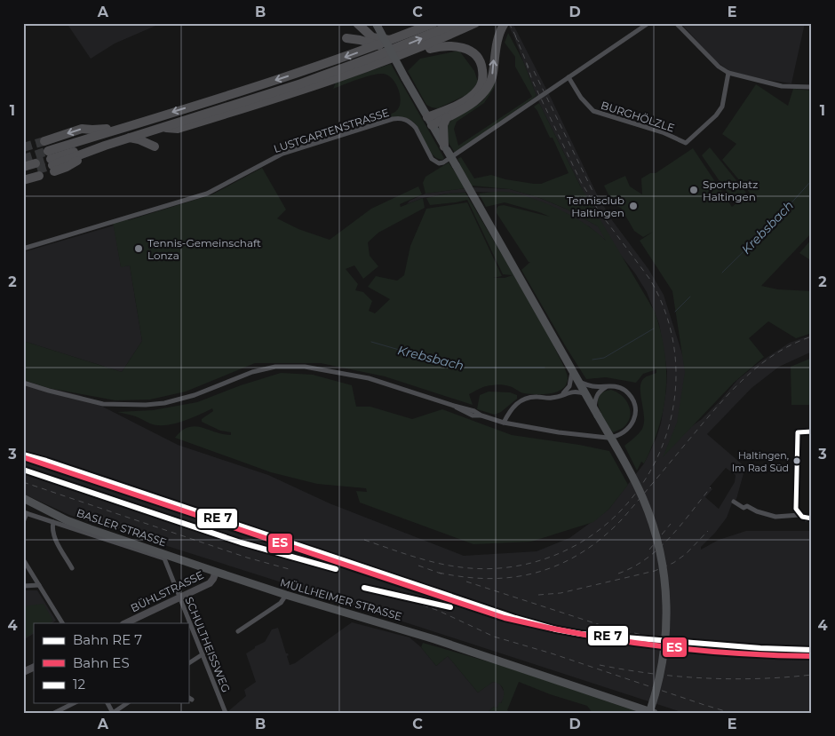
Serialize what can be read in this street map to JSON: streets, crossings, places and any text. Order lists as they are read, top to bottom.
{
  "streets": {
    "main road": ["BASLER STRASSE", "MÜLLHEIMER STRASSE"],
    "street": [
      "BURGHÖLZLE",
      "LUSTGARTENSTRASSE",
      "BÜHLSTRASSE",
      "SCHULTHEISSWEG"
    ]
  },
  "crossings": [
    ["BURGHÖLZLE", "LUSTGARTENSTRASSE"],
    ["BASLER STRASSE", "BÜHLSTRASSE"],
    ["BASLER STRASSE", "MÜLLHEIMER STRASSE"],
    ["BÜHLSTRASSE", "MÜLLHEIMER STRASSE"],
    ["BÜHLSTRASSE", "SCHULTHEISSWEG"]
  ],
  "water": ["Krebsbach"],
  "places": [
    "Sportplatz Haltingen",
    "Tennisclub Haltingen",
    "Tennis-Gemeinschaft Lonza",
    "Haltingen, Im Rad Süd"
  ],
  "lines": ["transit line 12", "rail line ES"],
  "legend": ["Bahn RE 7", "Bahn ES", "12"],
  "grid": {
    "columns": [
      "A",
      "B",
      "C",
      "D",
      "E"
    ],
    "rows": [
      "1",
      "2",
      "3",
      "4"
    ]
  }
}
